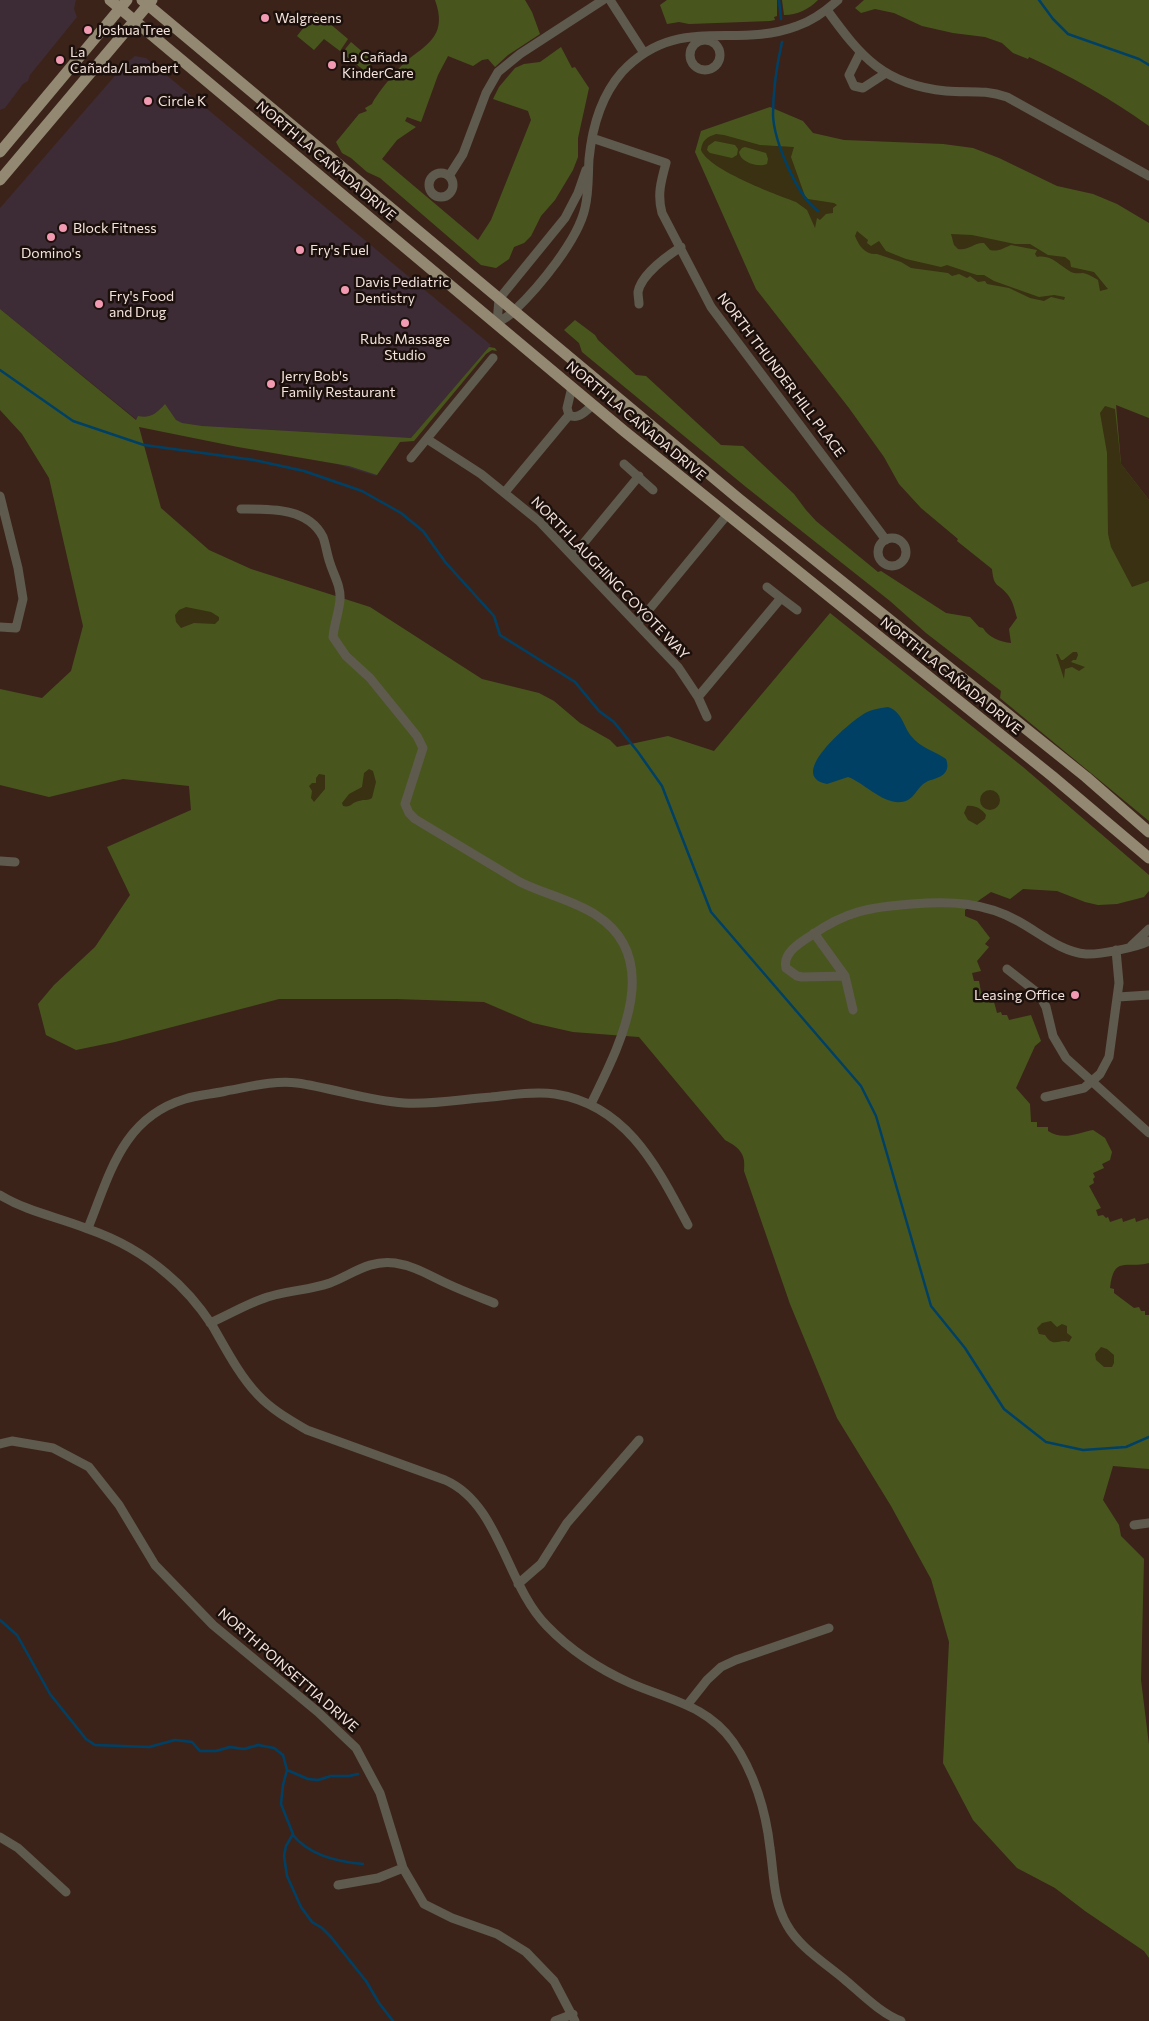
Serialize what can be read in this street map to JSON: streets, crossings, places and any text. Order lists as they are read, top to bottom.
{
  "streets": {
    "main road": ["NORTH LA CAÑADA DRIVE"],
    "street": ["NORTH THUNDER HILL PLACE", "NORTH LAUGHING COYOTE WAY", "NORTH POINSETTIA DRIVE"]
  },
  "places": [
    "Walgreens",
    "Joshua Tree",
    "La Cañada/Lambert",
    "La Cañada KinderCare",
    "Circle K",
    "Block Fitness",
    "Domino's",
    "Fry's Fuel",
    "Davis Pediatric Dentistry",
    "Fry's Food and Drug",
    "Rubs Massage Studio",
    "Jerry Bob's Family Restaurant",
    "Leasing Office"
  ]
}
